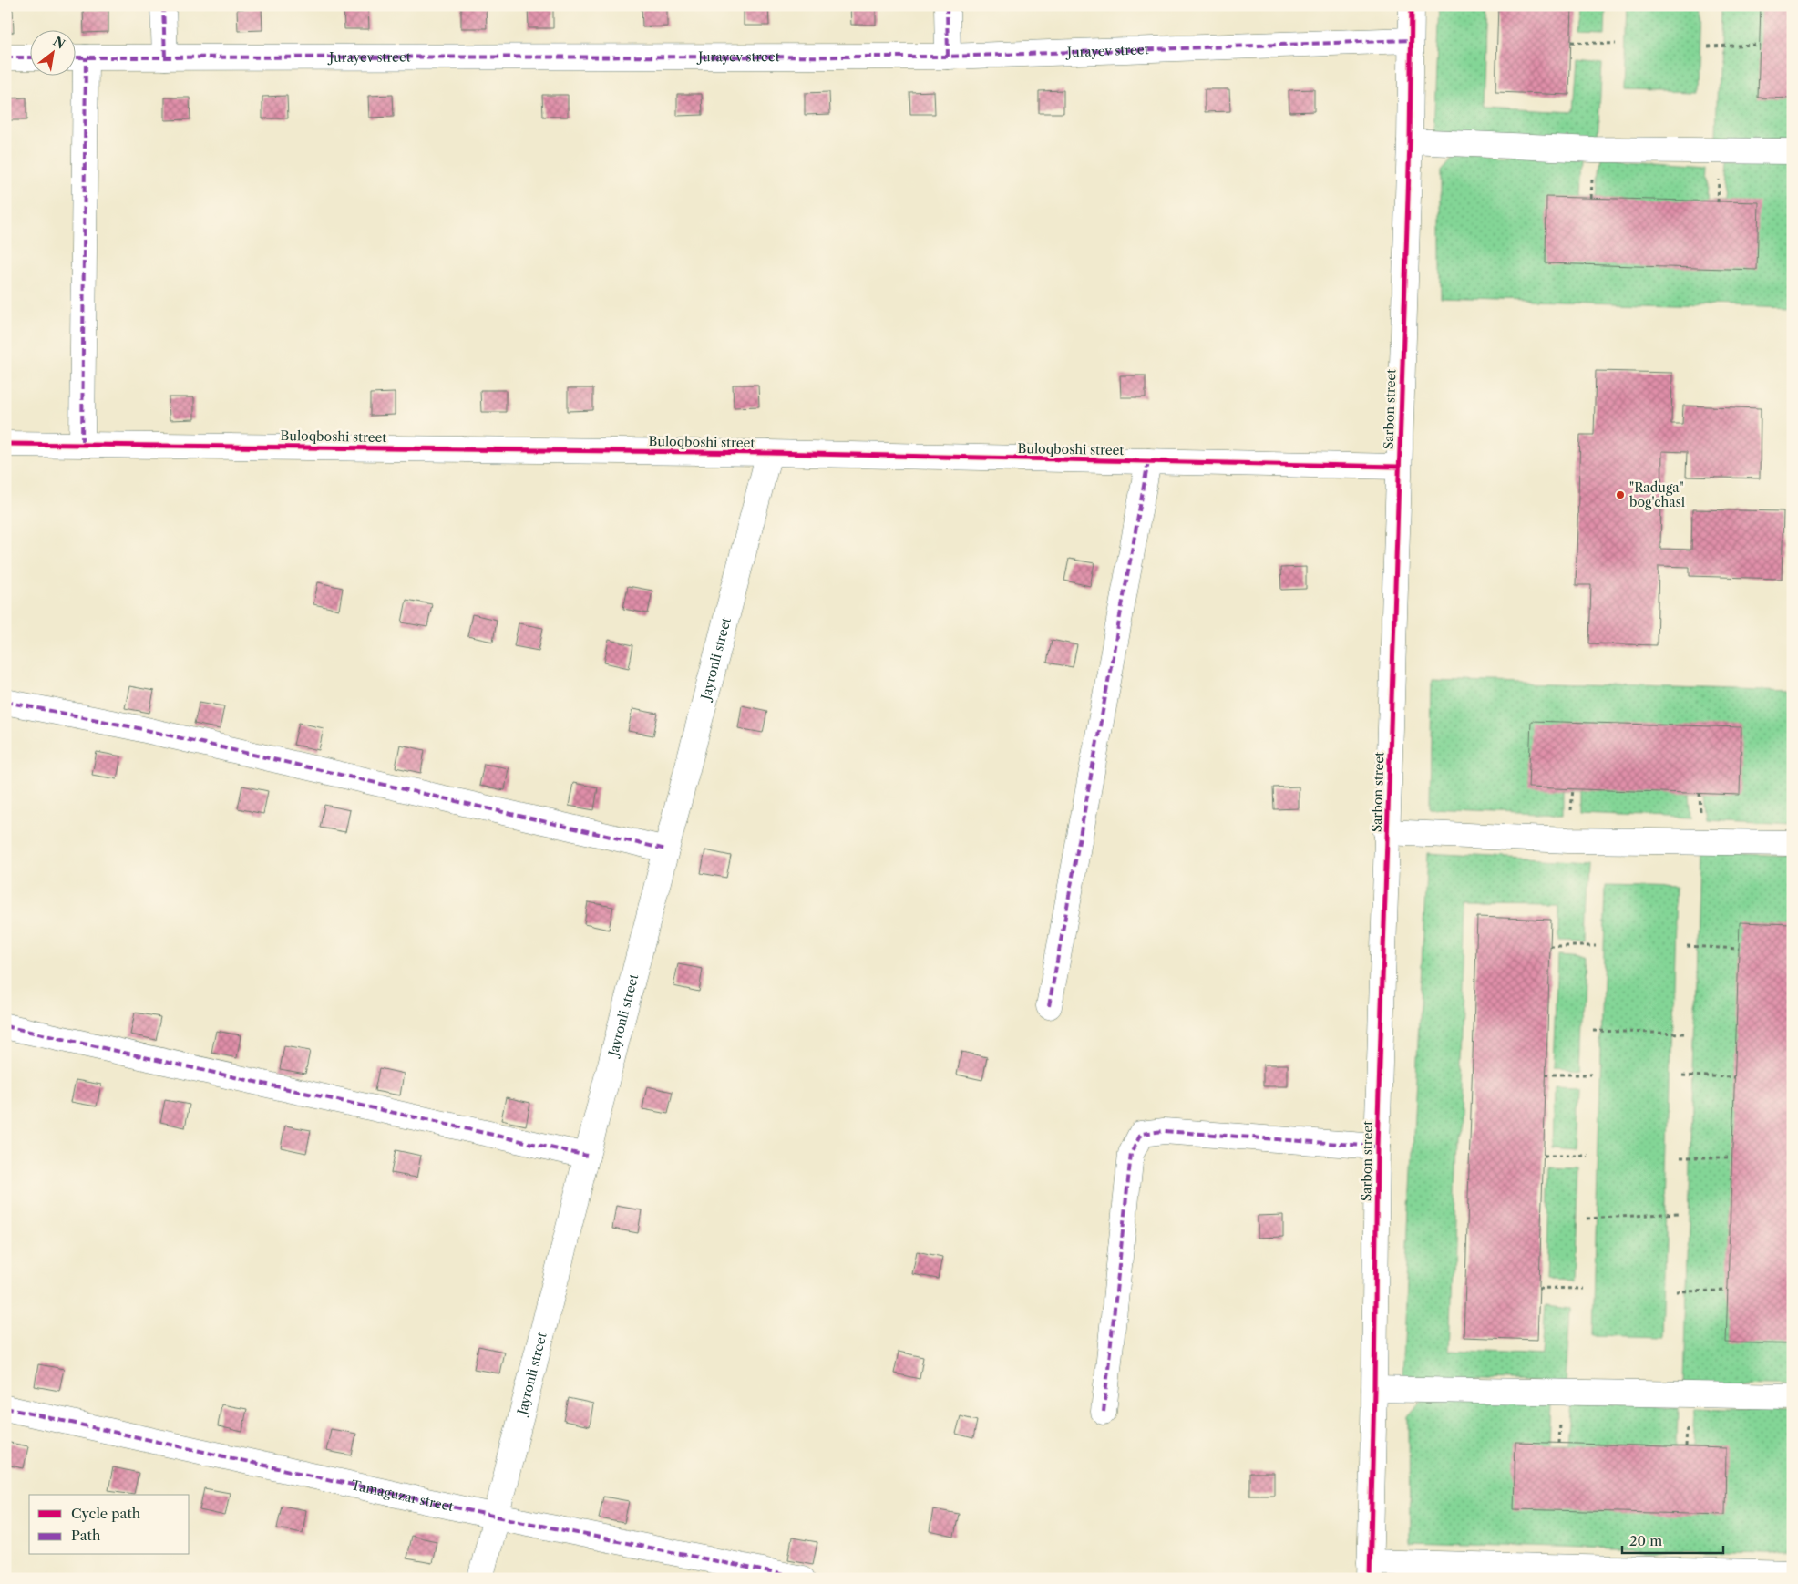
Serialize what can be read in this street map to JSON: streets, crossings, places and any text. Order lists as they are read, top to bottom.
{
  "streets": {
    "street": [
      "Jurayev street",
      "Sarbon street",
      "Buloqboshi street",
      "Jayronli street",
      "Tamaguzar street"
    ]
  },
  "crossings": [
    ["Jurayev street", "Sarbon street"],
    ["Sarbon street", "Buloqboshi street"],
    ["Buloqboshi street", "Jayronli street"],
    ["Jayronli street", "Tamaguzar street"]
  ],
  "places": ["\"Raduga\" bog'chasi"],
  "legend": ["Cycle path", "Path"],
  "scale_bar": "20 m",
  "north": "top right"
}
